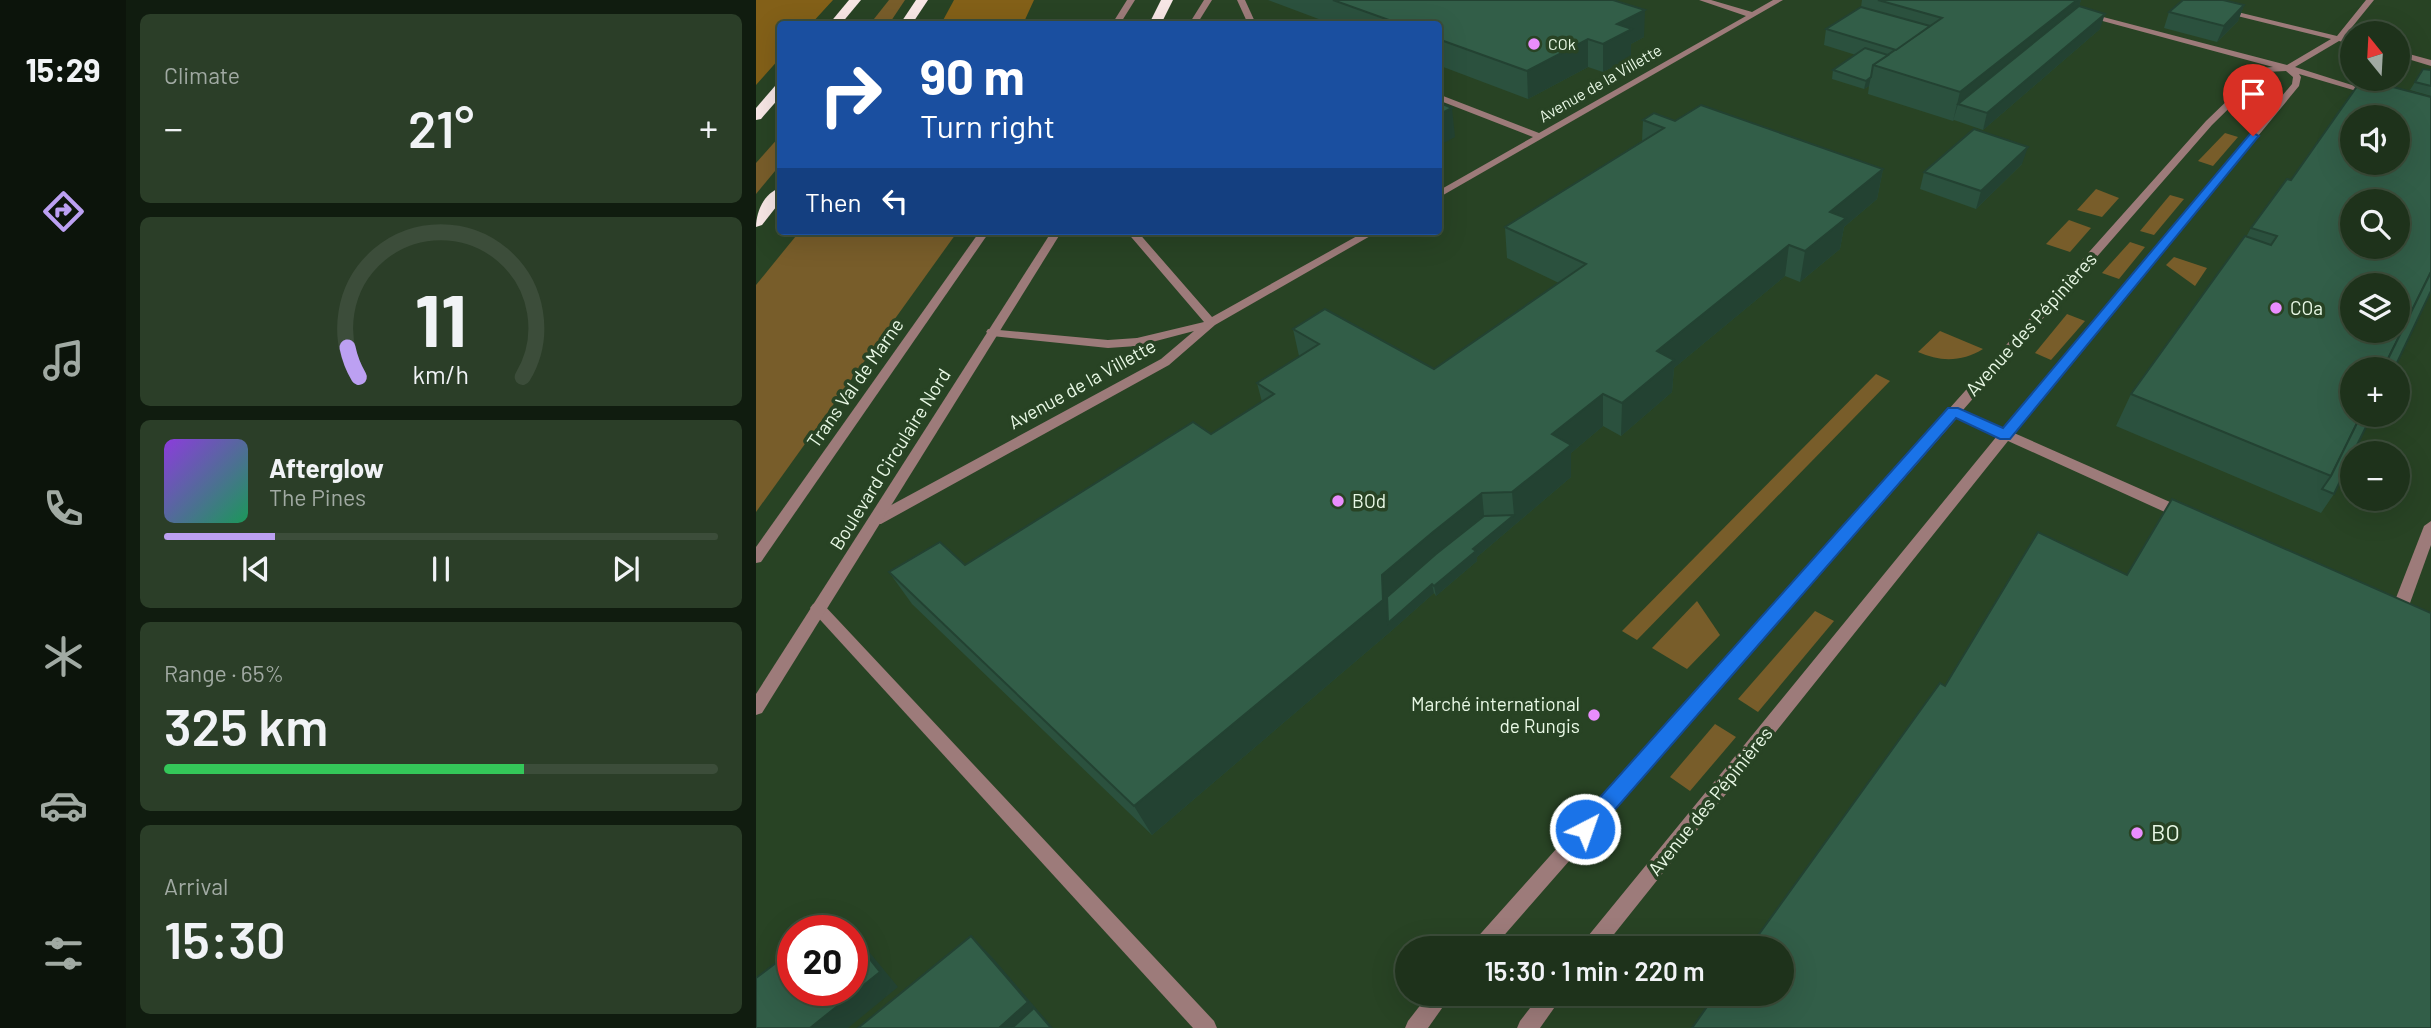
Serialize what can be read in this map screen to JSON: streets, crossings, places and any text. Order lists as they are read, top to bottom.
{
  "streets": {
    "street": [
      "Avenue de la Villette",
      "Avenue des Pépinières",
      "Trans Val de Marne",
      "Boulevard Circulaire Nord"
    ]
  },
  "crossings": [
    ["Avenue de la Villette", "Boulevard Circulaire Nord"]
  ],
  "places": [
    "COk",
    "COa",
    "BOd",
    "Marché international de Rungis",
    "BO"
  ],
  "north": "top",
  "page": {
    "tabs": "15:29",
    "tile": [
      "Climate",
      ["Range · 65%", "325 km"],
      ["Arrival", "15:30"]
    ],
    "map_buttons": ["+", "−"],
    "turn": ["90 m", "Turn right"],
    "heat": ["−", "21°", "+"],
    "then": "Then",
    "song": ["Afterglow", "The Pines"],
    "limit": "20",
    "trip": "15:30 · 1 min · 220 m",
    "gauge": ["11", "km/h"]
  }
}
